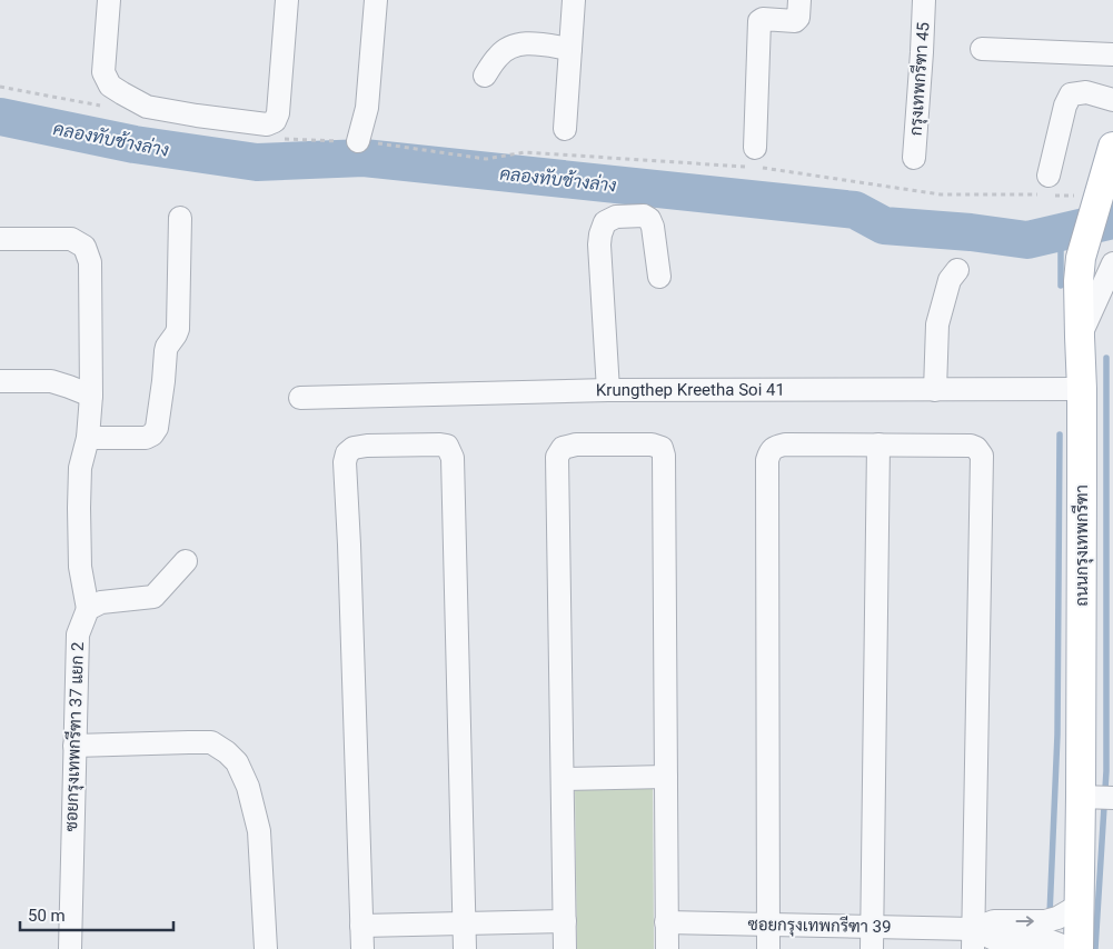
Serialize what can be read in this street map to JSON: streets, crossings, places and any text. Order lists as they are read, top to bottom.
{
  "streets": {
    "main road": ["ถนนกรุงเทพกรีฑา"],
    "street": [
      "กรุงเทพกรีฑา 45",
      "Krungthep Kreetha Soi 41",
      "ซอยกรุงเทพกรีฑา 37 แยก 2",
      "ซอยกรุงเทพกรีฑา 39"
    ]
  },
  "crossings": [
    ["Krungthep Kreetha Soi 41", "ถนนกรุงเทพกรีฑา"],
    ["ถนนกรุงเทพกรีฑา", "ซอยกรุงเทพกรีฑา 39"]
  ],
  "water": ["คลองทับช้างล่าง"],
  "scale_bar": "50 m"
}
